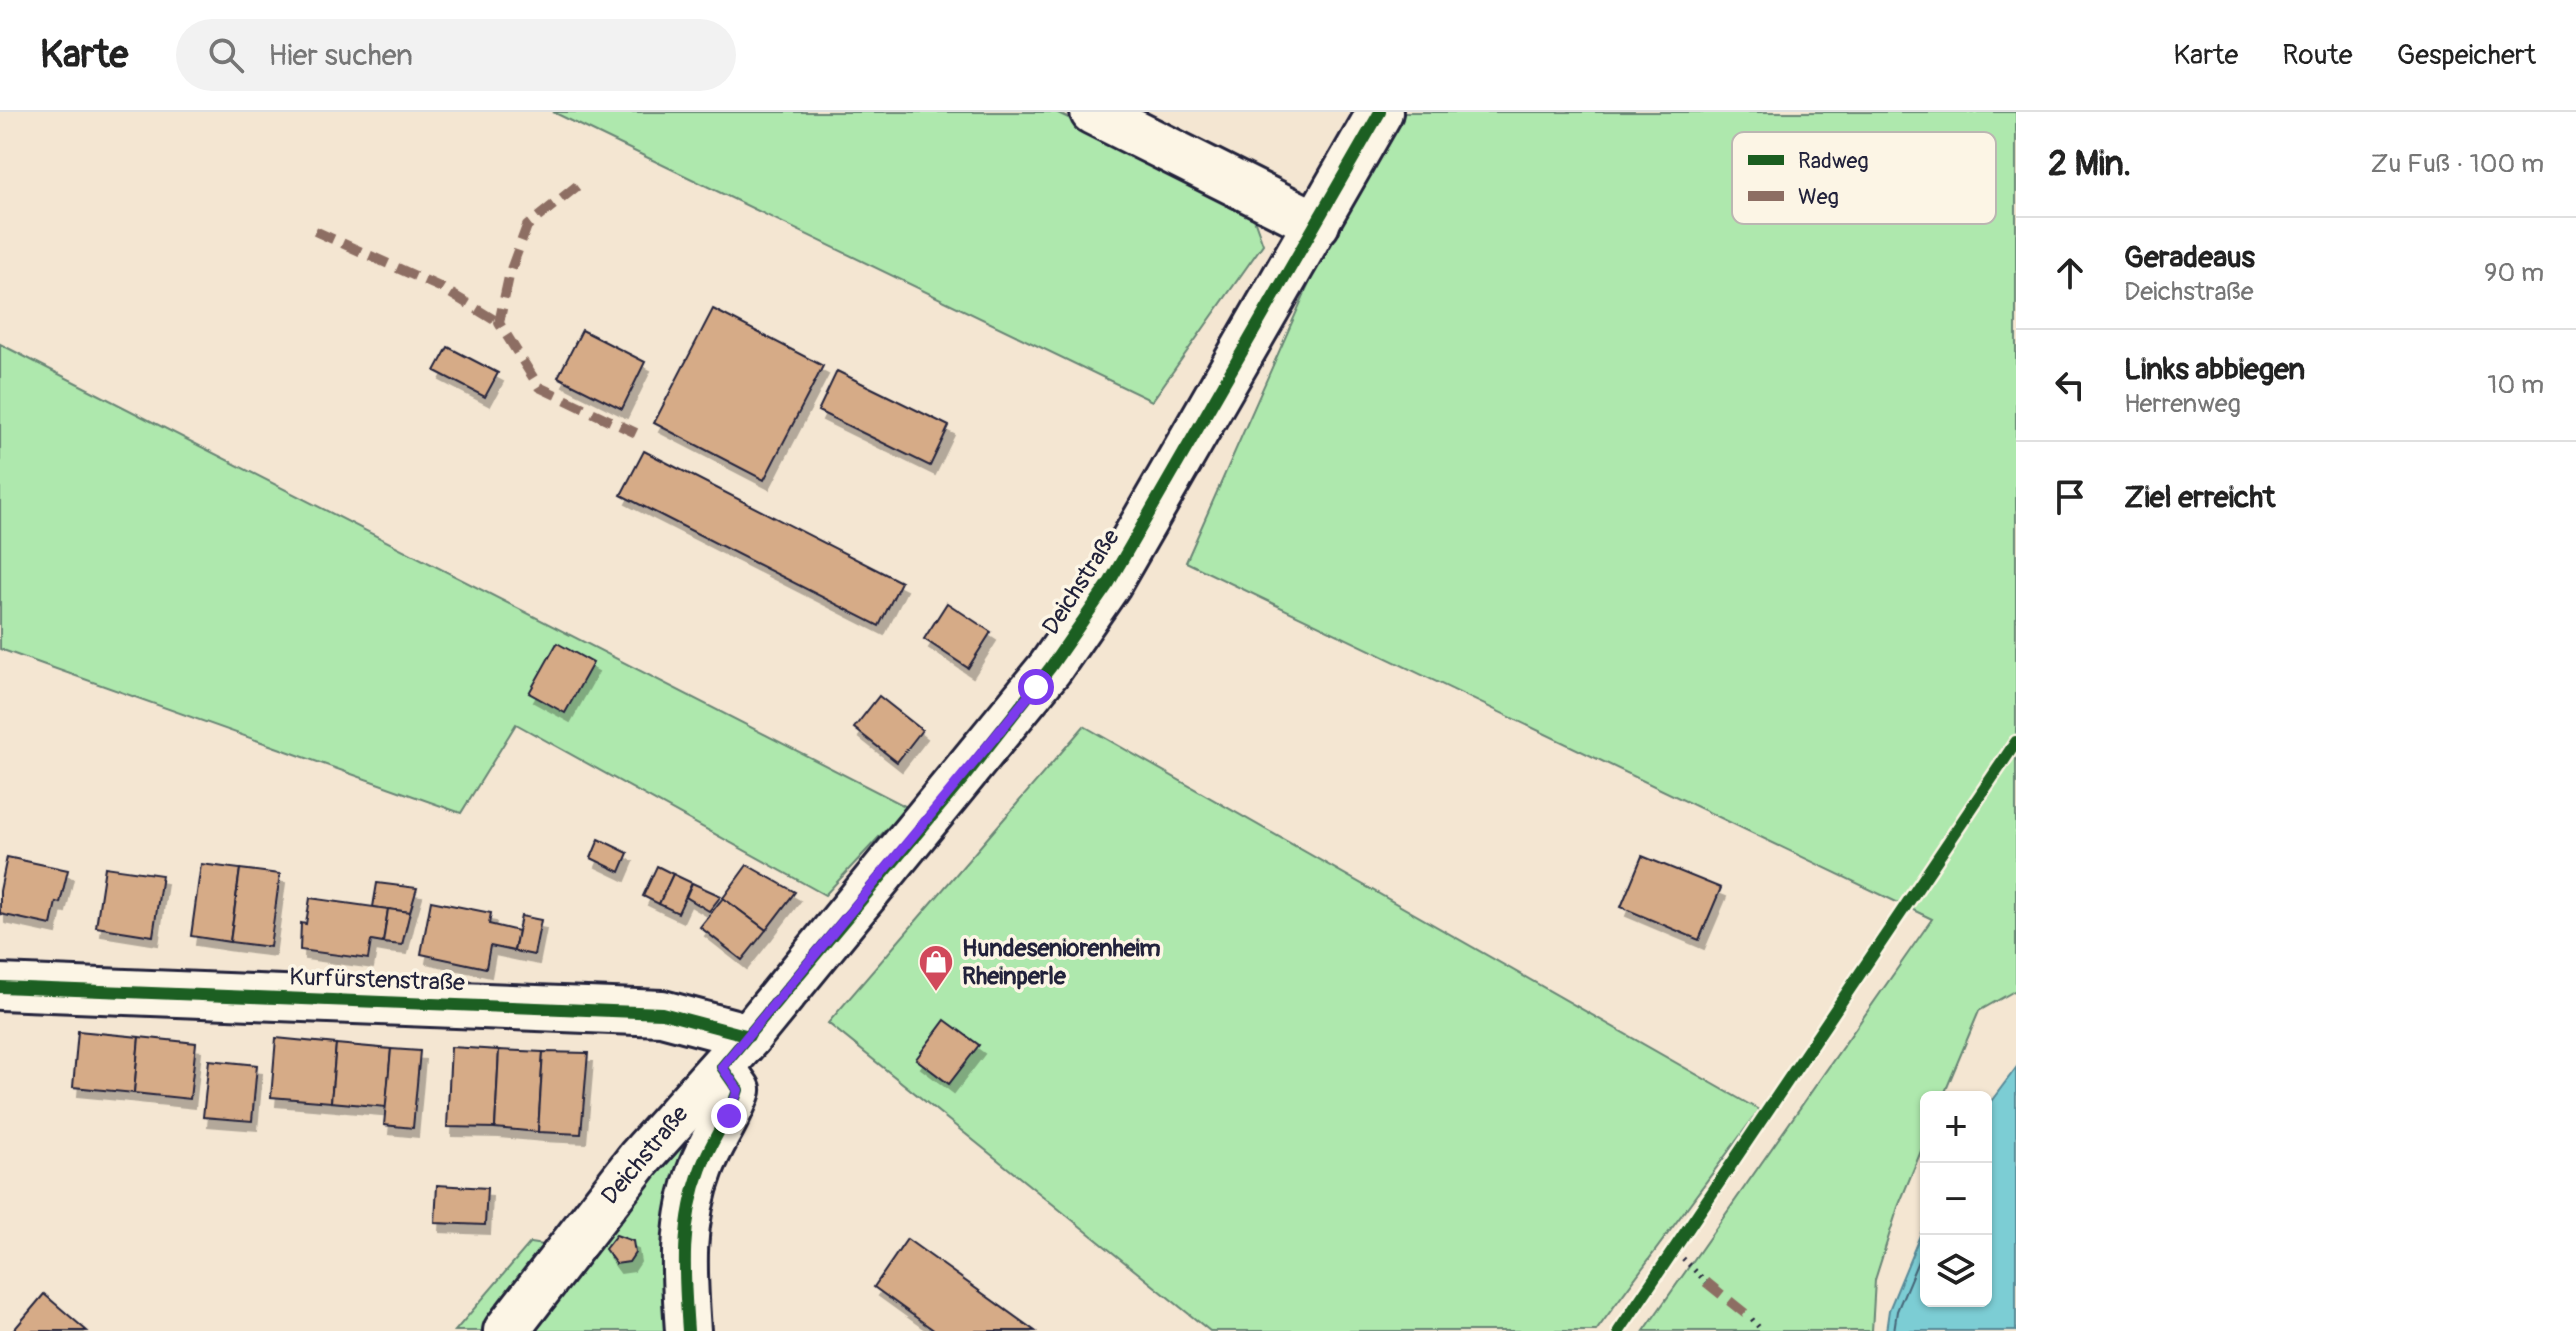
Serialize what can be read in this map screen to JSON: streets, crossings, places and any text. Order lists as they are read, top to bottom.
{
  "streets": {
    "street": ["Deichstraße", "Kurfürstenstraße"]
  },
  "crossings": [
    ["Deichstraße", "Kurfürstenstraße"]
  ],
  "places": {
    "shop": ["Hundeseniorenheim Rheinperle"]
  },
  "legend": ["Radweg", "Weg"],
  "page": {
    "header": "Karte",
    "search": "Hier suchen",
    "nav": ["Karte", "Route", "Gespeichert"],
    "heading": ["2 Min.", "Zu Fuß · 100 m"],
    "list": [
      ["Geradeaus", "Deichstraße", "90 m"],
      ["Links abbiegen", "Herrenweg", "10 m"],
      "Ziel erreicht"
    ],
    "map_buttons": ["+", "−"]
  }
}
